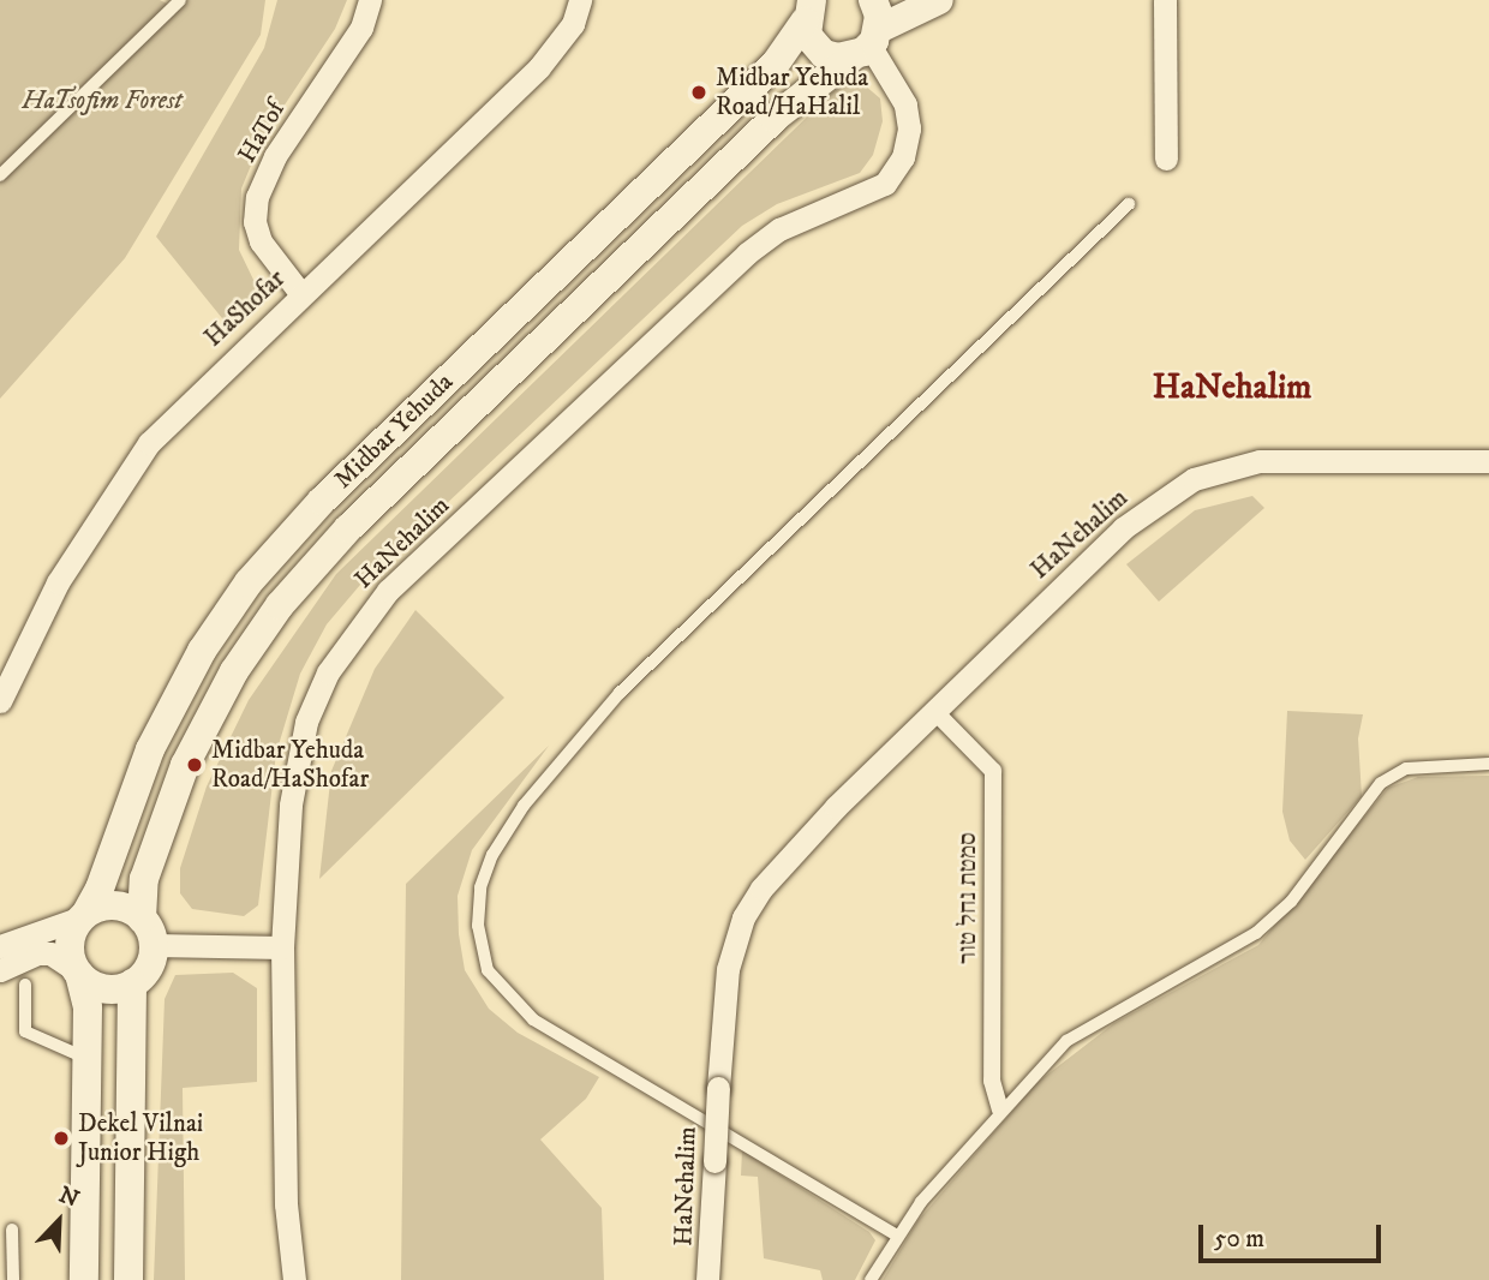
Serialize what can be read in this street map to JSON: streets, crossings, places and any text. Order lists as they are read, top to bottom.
{
  "streets": {
    "street": [
      "HaTof",
      "HaShofar",
      "Midbar Yehuda",
      "HaNehalim",
      "סמטת נחל טור"
    ]
  },
  "crossings": [
    ["HaTof", "HaShofar"],
    ["Midbar Yehuda", "HaNehalim"],
    ["HaNehalim", "סמטת נחל טור"]
  ],
  "districts": ["HaNehalim"],
  "parks": ["HaTsofim Forest"],
  "places": ["Midbar Yehuda Road/HaHalil", "Midbar Yehuda Road/HaShofar", "Dekel Vilnai Junior High"],
  "scale_bar": "50 m",
  "north": "top right"
}
